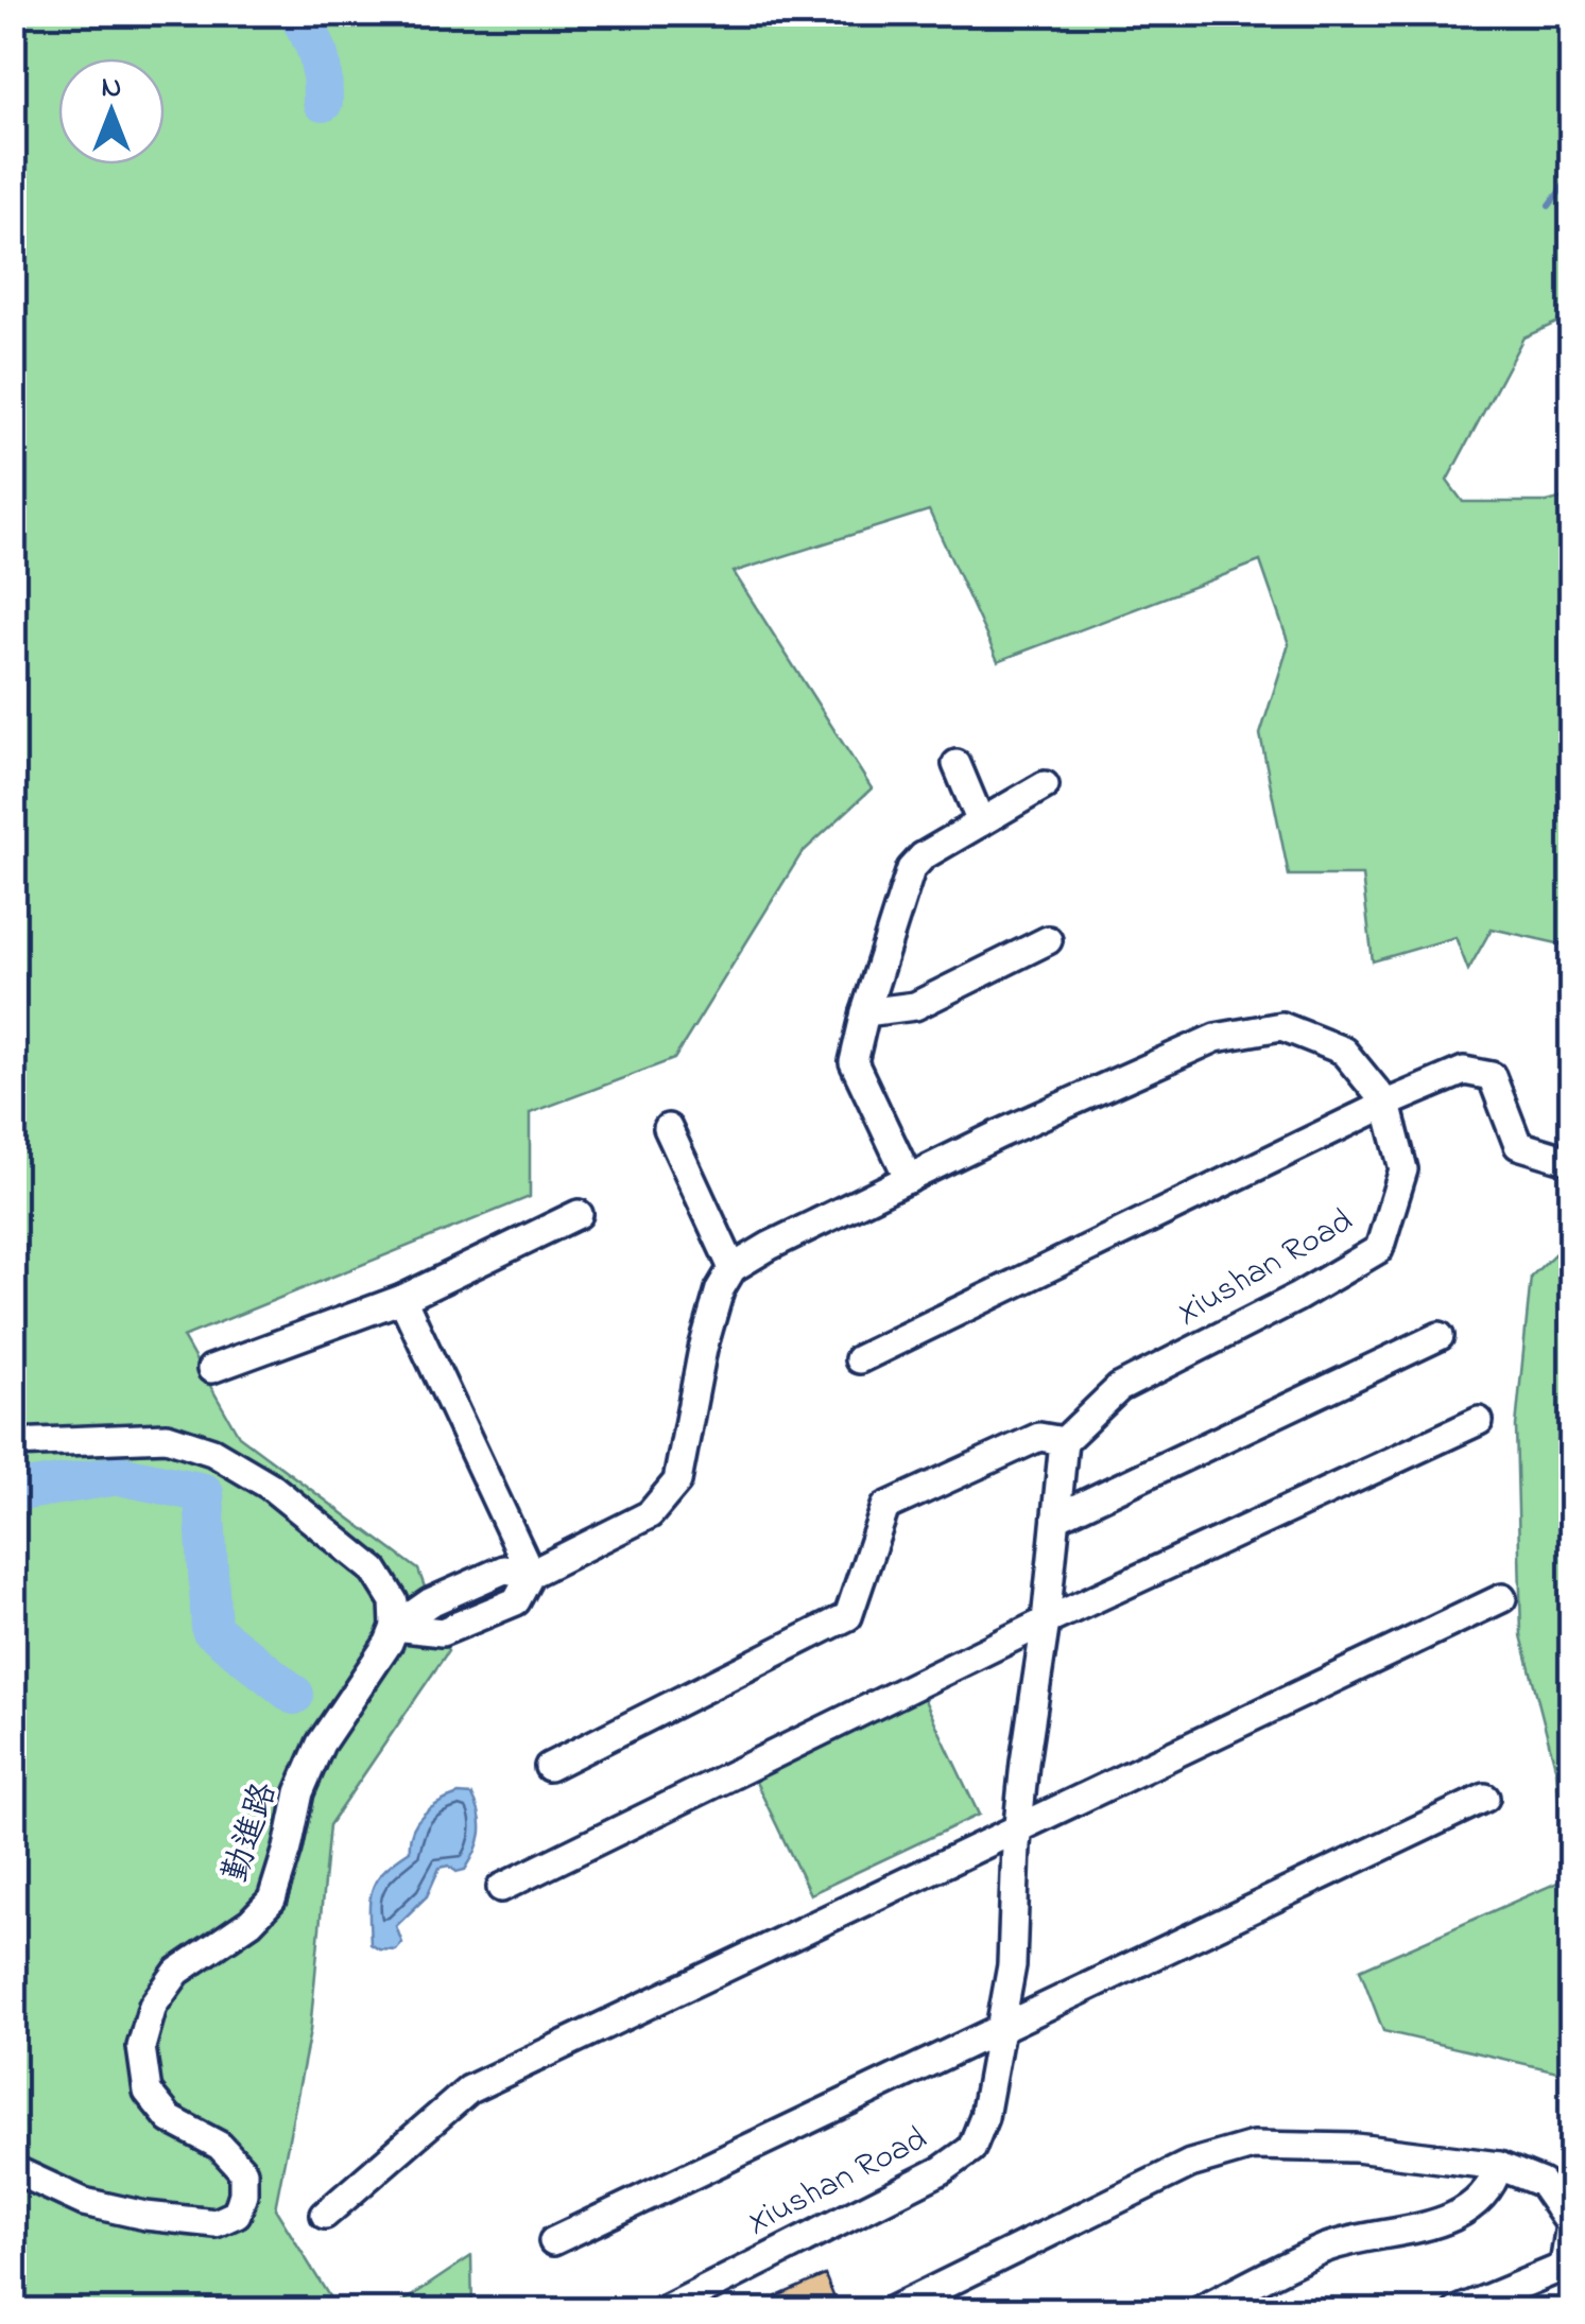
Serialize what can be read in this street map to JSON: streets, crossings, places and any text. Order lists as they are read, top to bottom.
{
  "streets": {
    "street": ["Xiushan Road", "勤進路"]
  },
  "north": "top"
}
